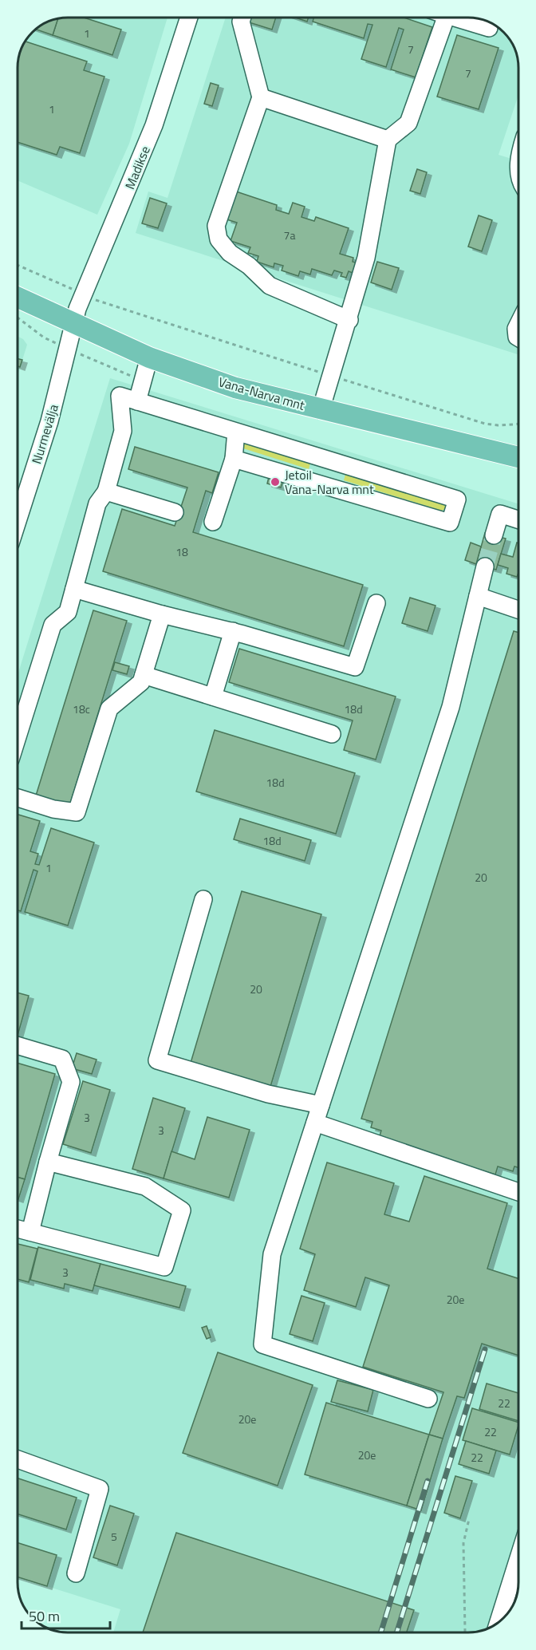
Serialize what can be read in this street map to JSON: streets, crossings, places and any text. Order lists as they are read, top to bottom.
{
  "streets": {
    "main road": ["Vana-Narva mnt"],
    "street": ["Madikse", "Nurmevälja"]
  },
  "crossings": [
    ["Madikse", "Vana-Narva mnt"],
    ["Madikse", "Nurmevälja"],
    ["Vana-Narva mnt", "Nurmevälja"]
  ],
  "places": ["Jetoil Vana-Narva mnt"],
  "house_numbers": [
    "1",
    "7",
    "7",
    "1",
    "7a",
    "18",
    "18c",
    "18d",
    "18d",
    "18d",
    "1",
    "20",
    "20",
    "3",
    "3",
    "3",
    "20e",
    "22",
    "20e",
    "22",
    "20e",
    "22",
    "5"
  ],
  "scale_bar": "50 m"
}
